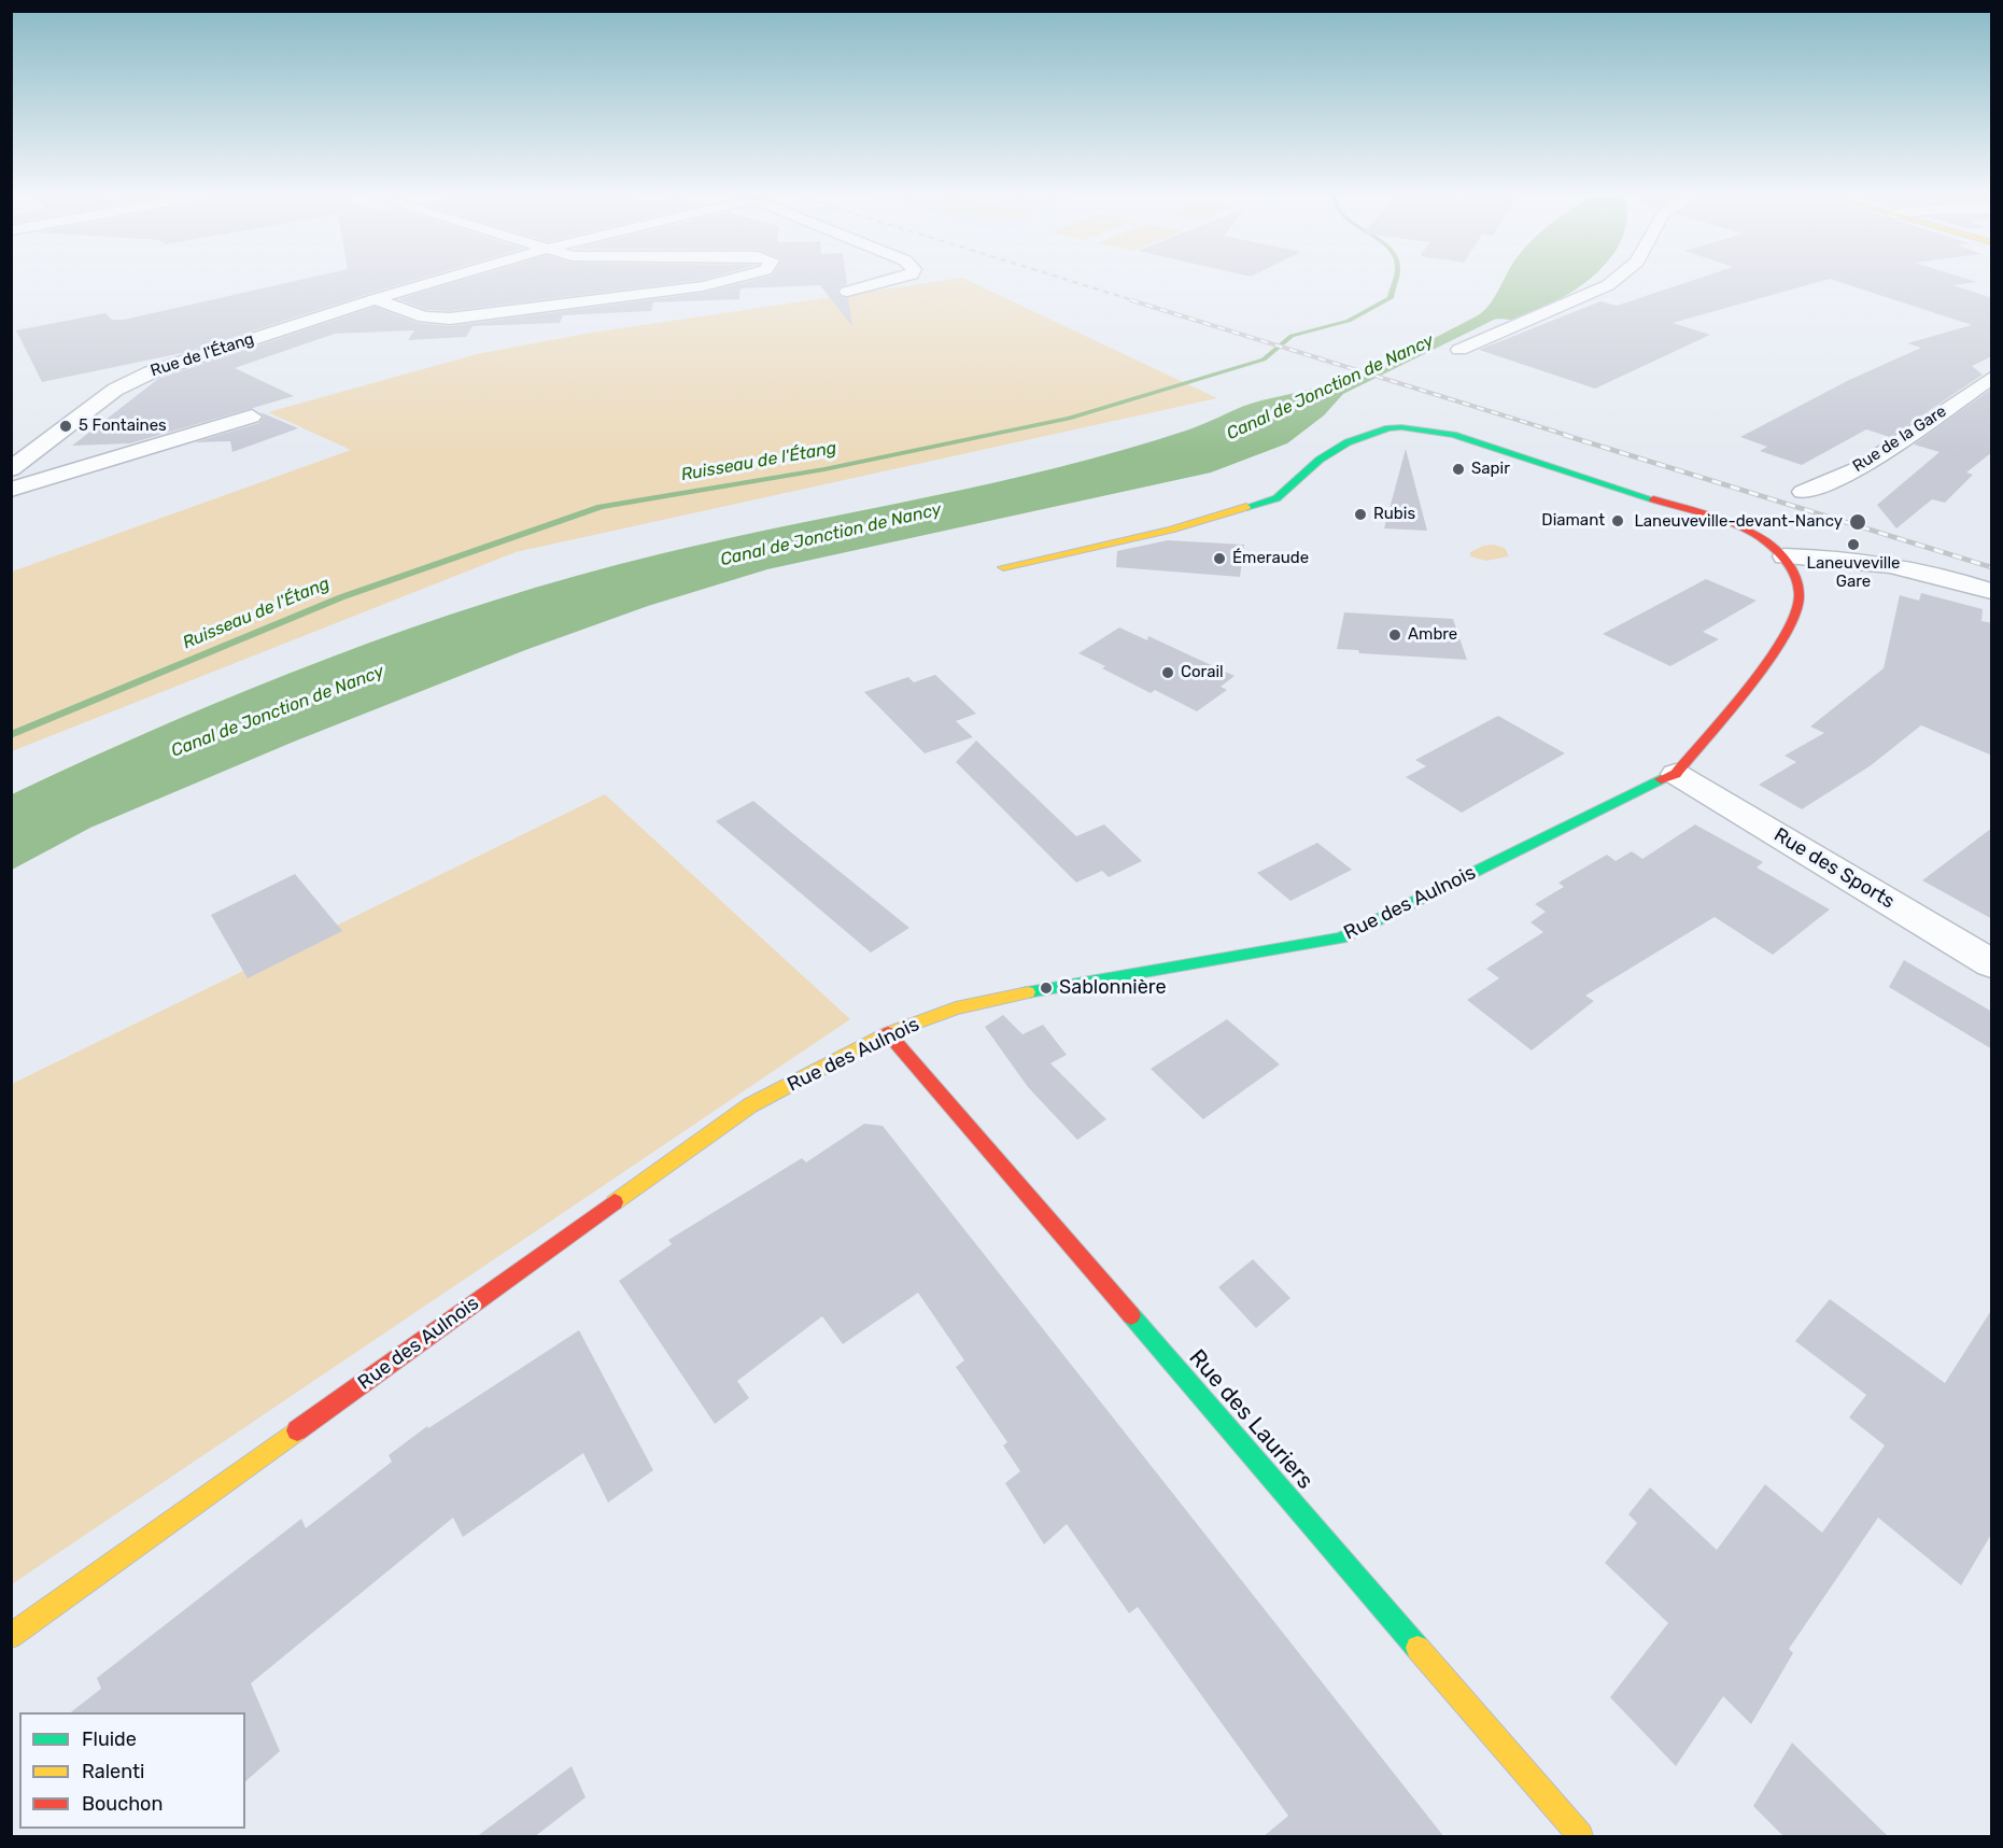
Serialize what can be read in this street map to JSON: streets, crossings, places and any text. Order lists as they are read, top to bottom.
{
  "streets": {
    "street": [
      "Rue de l'Étang",
      "Rue de la Gare",
      "Rue des Sports",
      "Rue des Aulnois",
      "Rue des Lauriers"
    ]
  },
  "crossings": [
    ["Rue des Sports", "Rue des Aulnois"],
    ["Rue des Aulnois", "Rue des Lauriers"]
  ],
  "water": ["Canal de Jonction de Nancy", "Ruisseau de l'Étang"],
  "places": [
    "5 Fontaines",
    "Sapir",
    "Rubis",
    "Diamant",
    "Laneuveville-devant-Nancy",
    "Laneuveville Gare",
    "Émeraude",
    "Ambre",
    "Corail",
    "Sablonnière"
  ],
  "legend": ["Fluide", "Ralenti", "Bouchon"]
}
